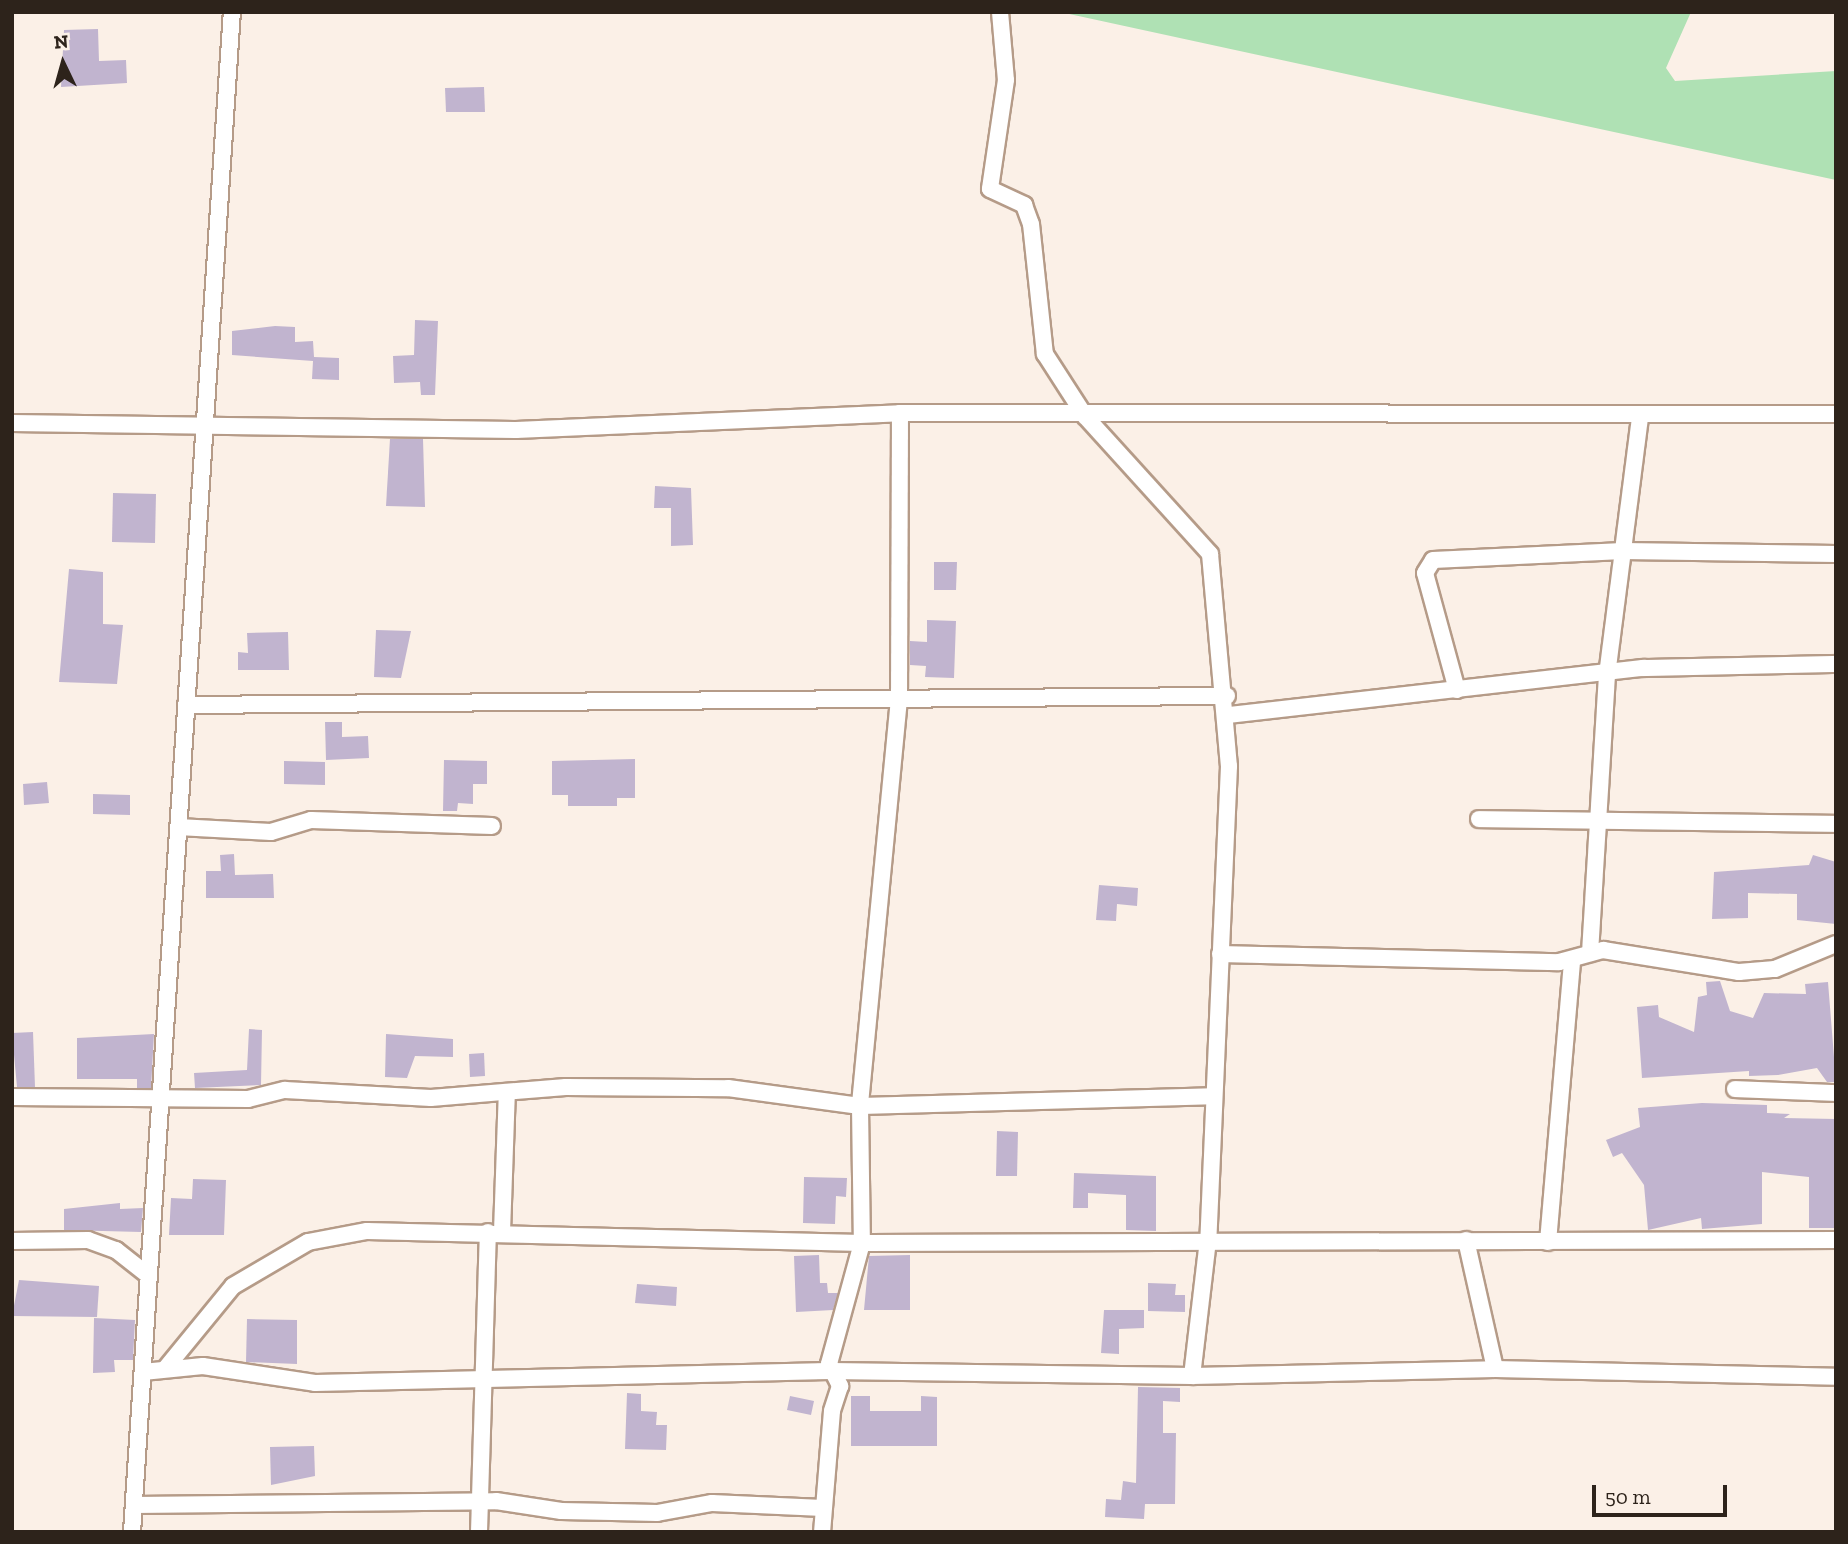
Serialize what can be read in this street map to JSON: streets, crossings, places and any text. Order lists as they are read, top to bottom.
{
  "scale_bar": "50 m",
  "north": "top"
}
